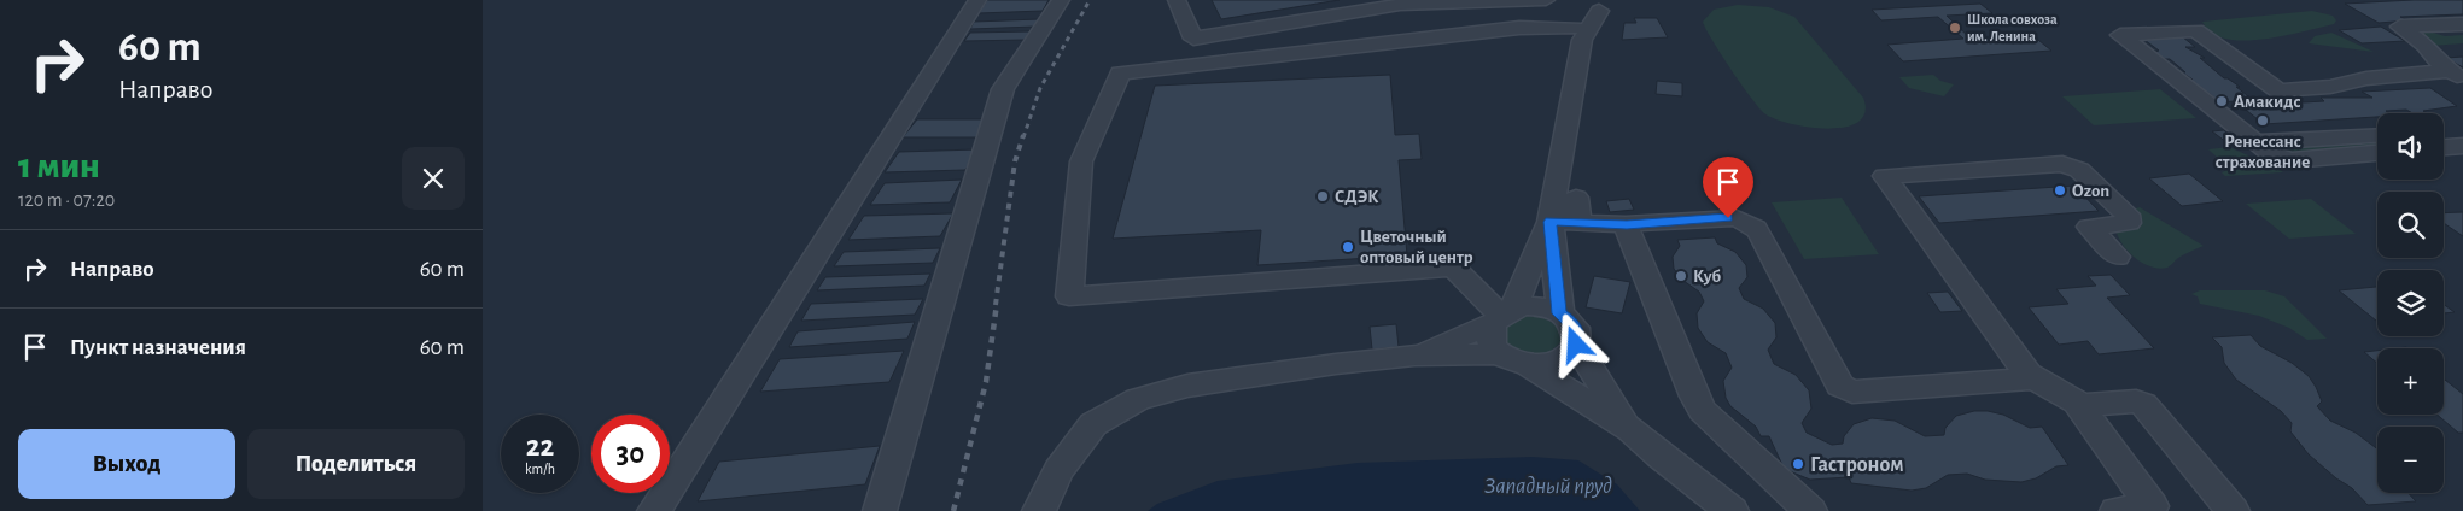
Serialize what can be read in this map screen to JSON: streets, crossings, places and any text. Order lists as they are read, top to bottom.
{
  "water": ["Западный пруд"],
  "places": [
    "Школа совхоза им. Ленина",
    "Амакидс",
    "Ренессанс страхование",
    "Ozon",
    "СДЭК",
    "Цветочный оптовый центр",
    "Куб",
    "Гастроном"
  ],
  "page": {
    "turn": ["60 m", "Направо"],
    "map_buttons": ["+", "−"],
    "heading": ["1 мин", "120 m · 07:20"],
    "list": [
      {
        "name": "Направо",
        "value": "60 m"
      },
      {
        "name": "Пункт назначения",
        "value": "60 m"
      }
    ],
    "speed": "22 km/h",
    "limit": "30",
    "buttons": ["Выход", "Поделиться"]
  }
}
